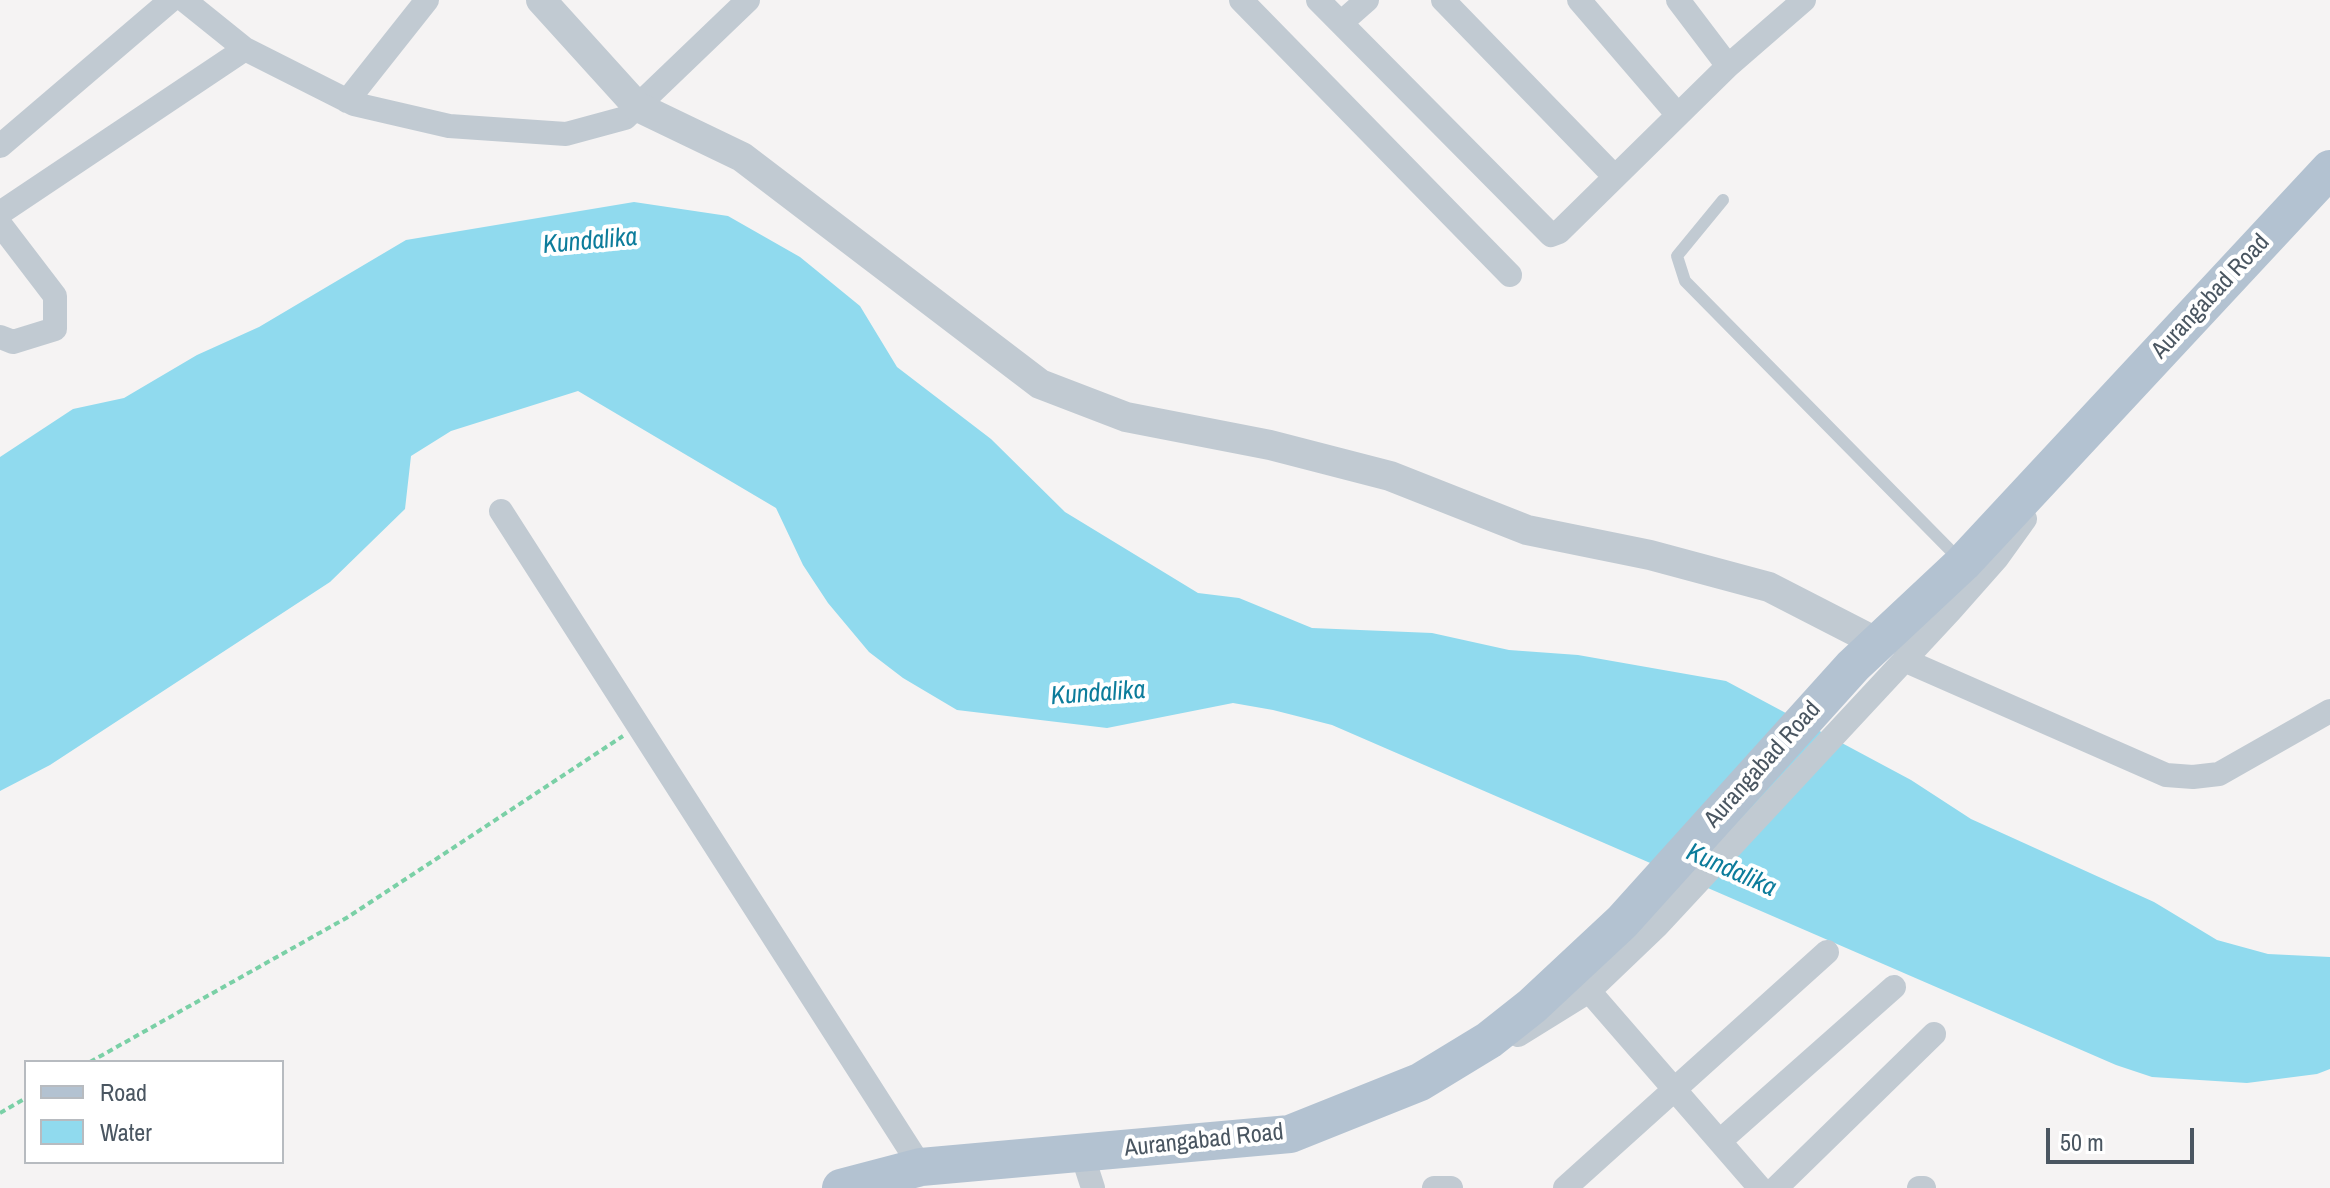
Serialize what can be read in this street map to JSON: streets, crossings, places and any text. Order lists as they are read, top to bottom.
{
  "streets": {
    "main road": ["Aurangabad Road"]
  },
  "water": ["Kundalika"],
  "legend": ["Road", "Water"],
  "scale_bar": "50 m"
}
